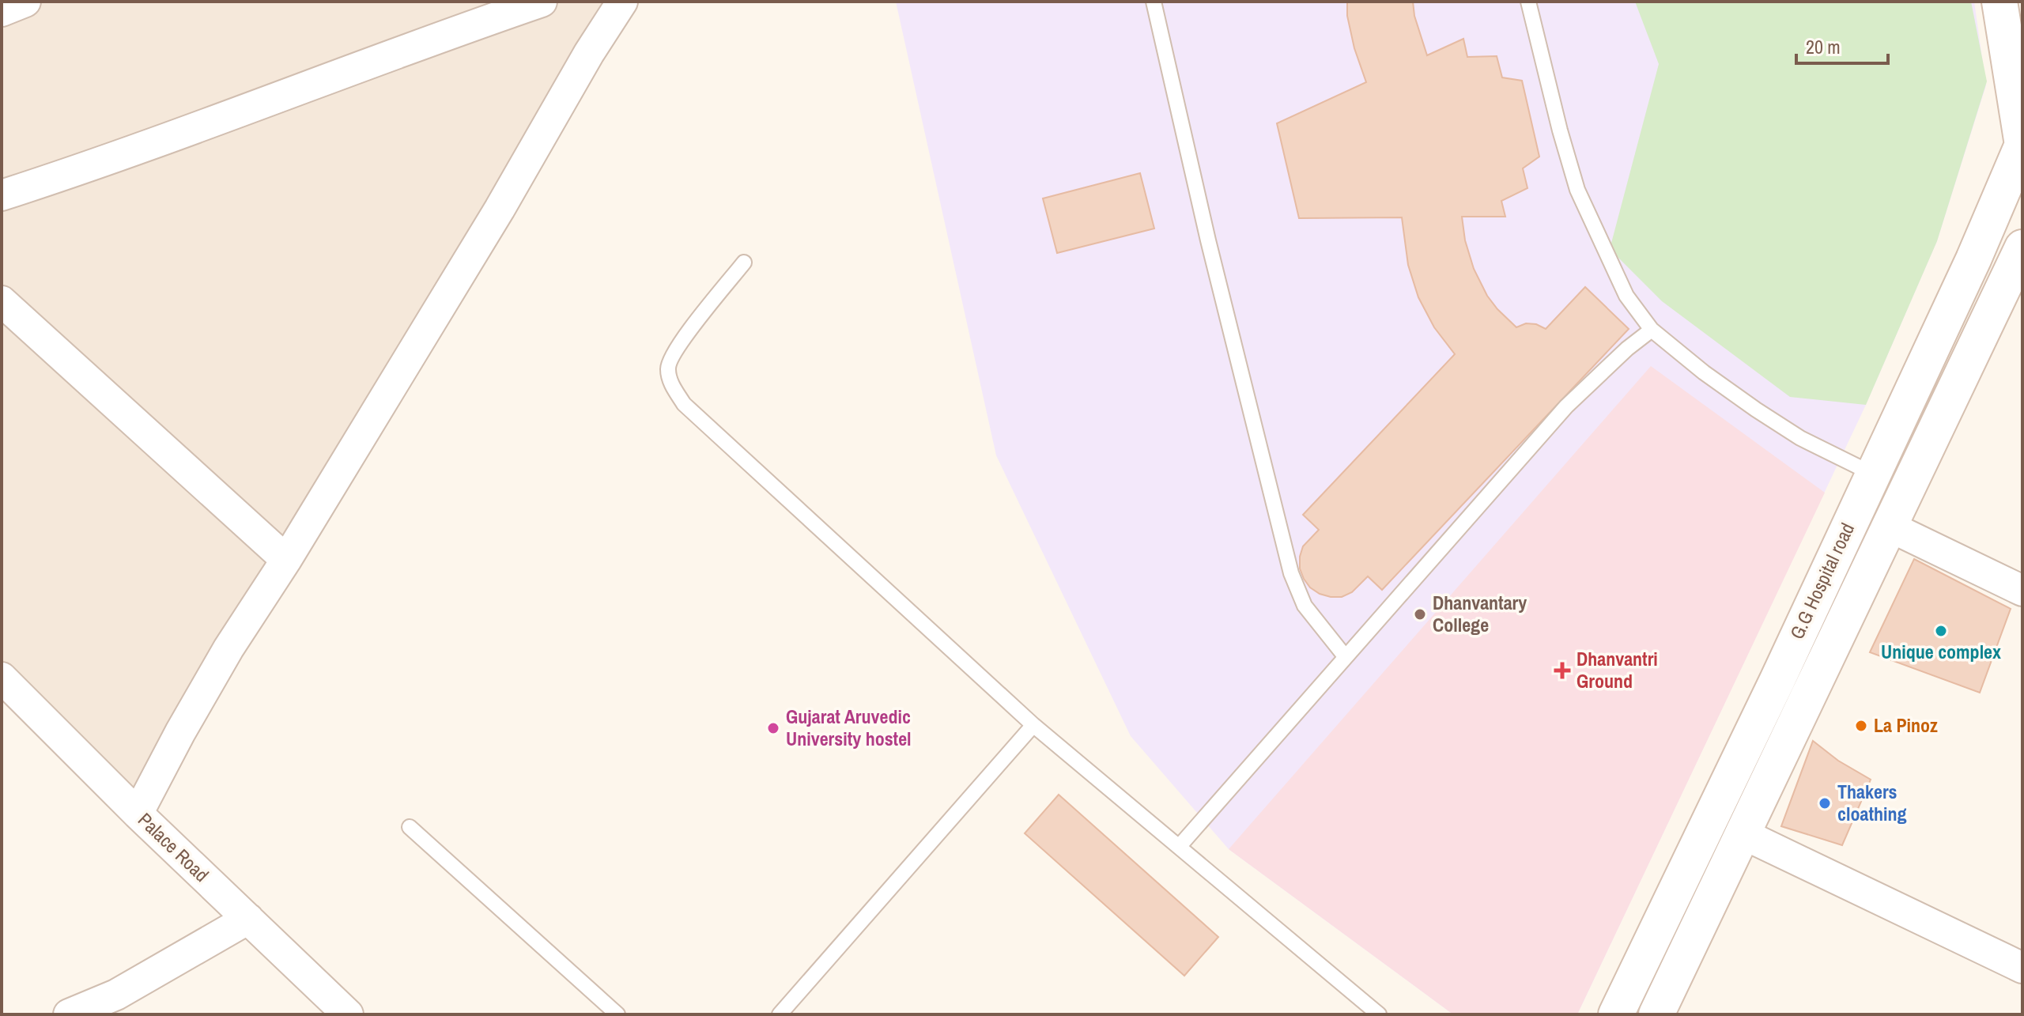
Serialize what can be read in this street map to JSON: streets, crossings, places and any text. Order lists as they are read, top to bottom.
{
  "streets": {
    "main road": ["G.G Hospital road"],
    "street": ["Palace Road"]
  },
  "places": {
    "other": [
      "Dhanvantary College",
      "Unique complex",
      "La Pinoz",
      "Gujarat Aruvedic University hostel",
      "Thakers cloathing"
    ],
    "health": ["Dhanvantri Ground"]
  },
  "scale_bar": "20 m"
}
